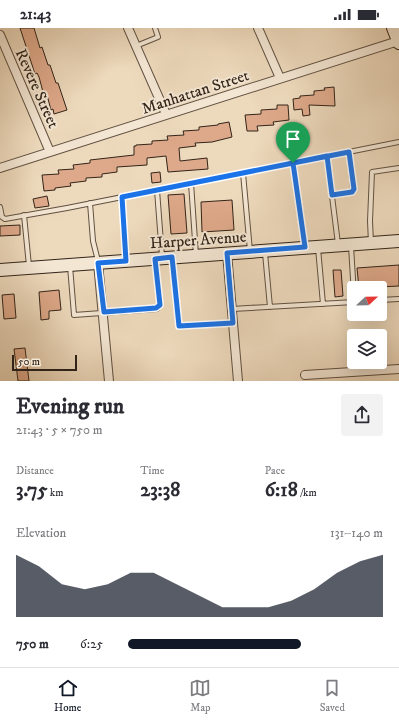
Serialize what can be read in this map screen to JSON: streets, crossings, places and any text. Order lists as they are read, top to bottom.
{
  "streets": {
    "main road": ["Harper Avenue"],
    "street": ["Revere Street", "Manhattan Street"]
  },
  "crossings": [
    ["Revere Street", "Manhattan Street"]
  ],
  "scale_bar": "50 m",
  "north": "right",
  "page": {
    "status": "21:43",
    "scale": "50 m",
    "heading": ["Evening run", "21:43 · 5 × 750 m"],
    "stats": [
      ["Distance", "3.75 km"],
      ["Time", "23:38"],
      ["Pace", "6:18 /km"]
    ],
    "chart": ["Elevation", "131–140 m"],
    "list": [
      {
        "name": "750 m",
        "note": "6:25"
      }
    ],
    "tabs": ["Home", "Map", "Saved"]
  }
}
